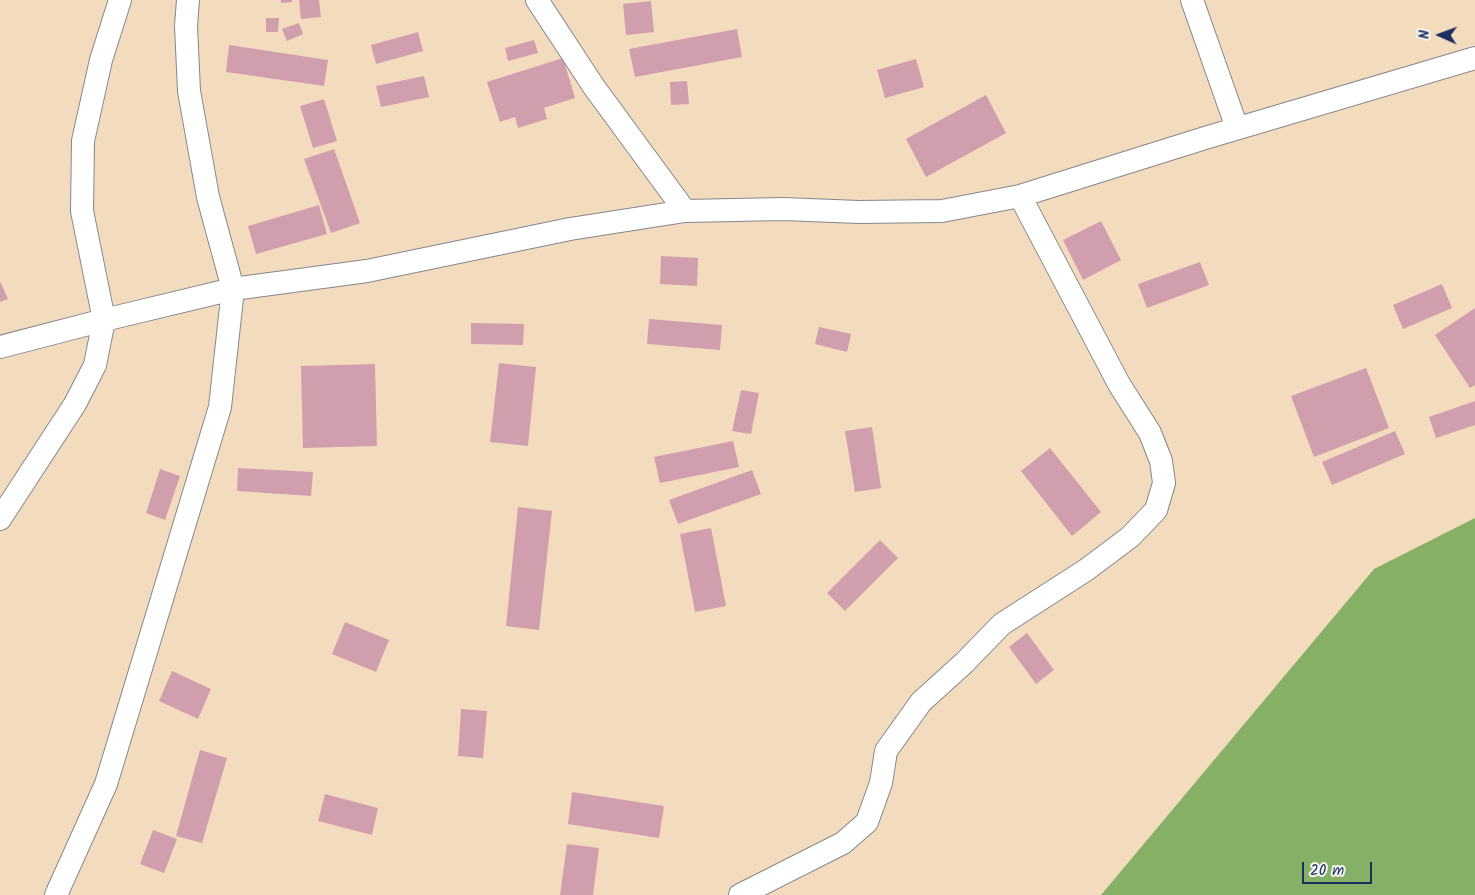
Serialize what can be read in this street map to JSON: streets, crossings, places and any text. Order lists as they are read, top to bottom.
{
  "scale_bar": "20 m",
  "north": "left"
}
